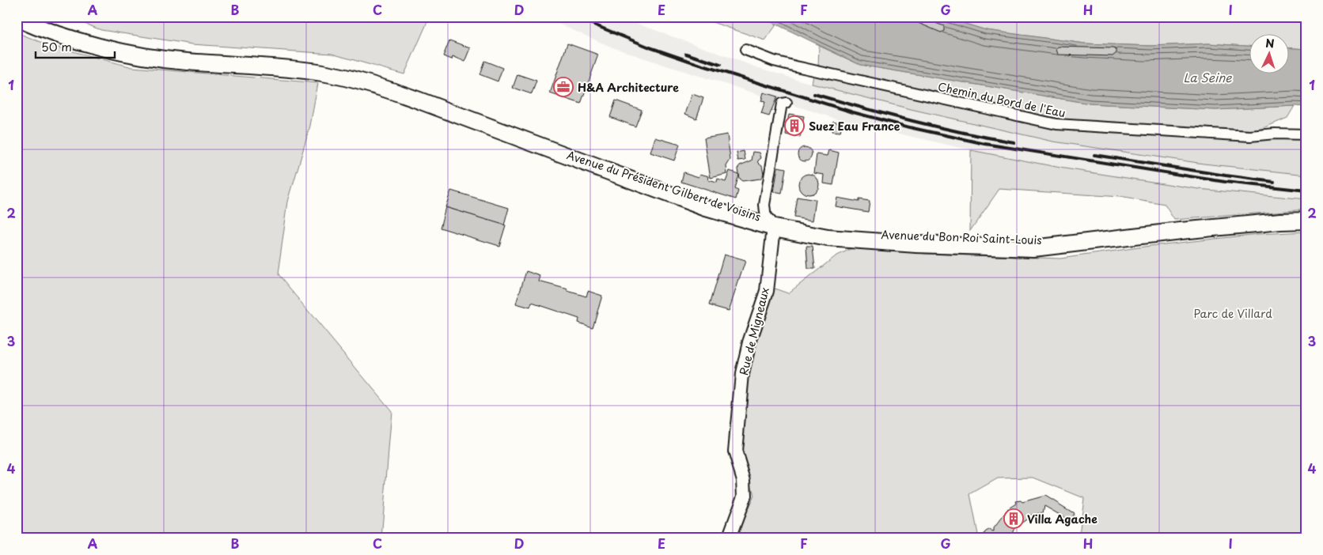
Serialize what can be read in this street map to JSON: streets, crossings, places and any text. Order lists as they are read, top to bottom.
{
  "streets": {
    "main road": ["Avenue du Président Gilbert de Voisins", "Avenue du Bon Roi Saint-Louis"],
    "street": ["Chemin du Bord de l'Eau", "Rue de Migneaux"]
  },
  "crossings": [
    ["Avenue du Président Gilbert de Voisins", "Avenue du Bon Roi Saint-Louis"],
    ["Avenue du Président Gilbert de Voisins", "Rue de Migneaux"],
    ["Avenue du Bon Roi Saint-Louis", "Rue de Migneaux"]
  ],
  "water": ["La Seine"],
  "parks": ["Parc de Villard"],
  "places": {
    "office": ["H&A Architecture"],
    "building": ["Suez Eau France", "Villa Agache"]
  },
  "scale_bar": "50 m",
  "north": "top",
  "grid": {
    "columns": [
      "A",
      "B",
      "C",
      "D",
      "E",
      "F",
      "G",
      "H",
      "I"
    ],
    "rows": [
      "1",
      "2",
      "3",
      "4"
    ]
  }
}
